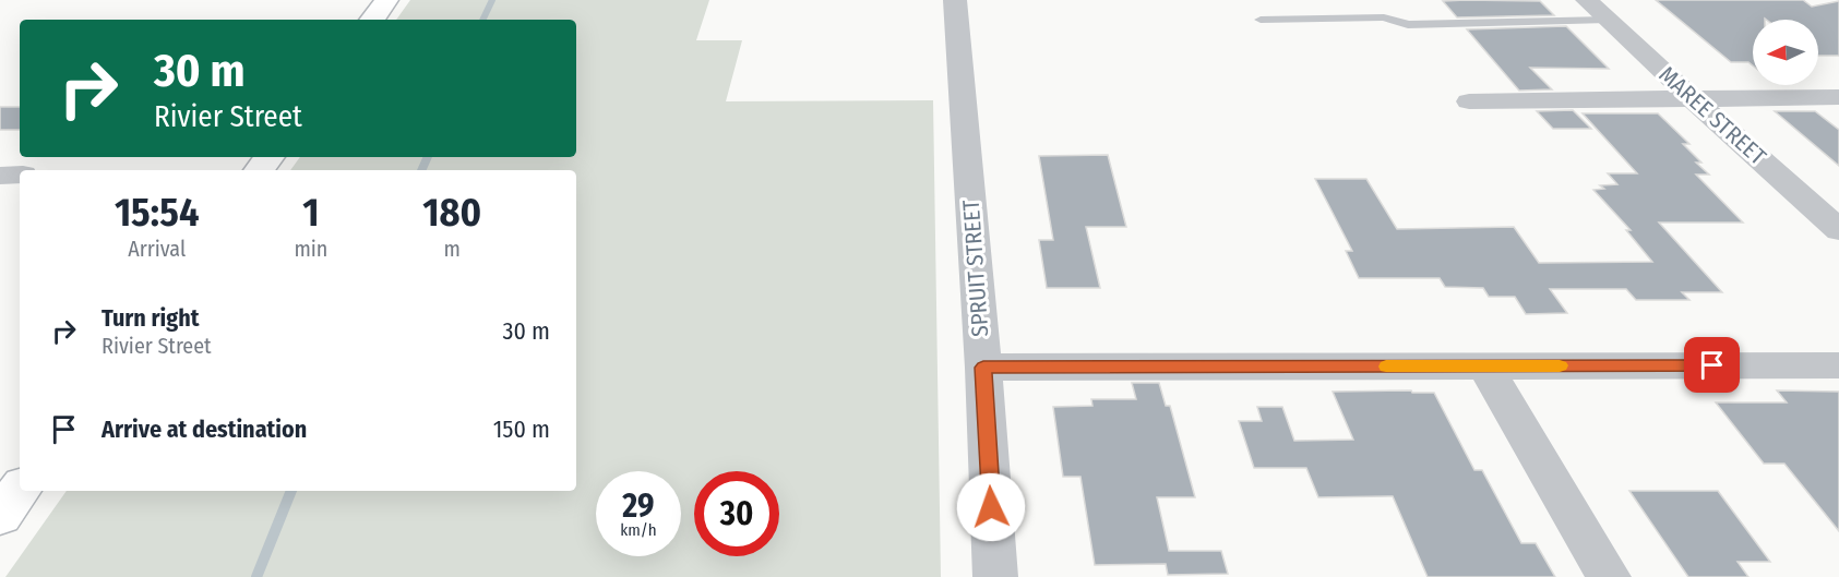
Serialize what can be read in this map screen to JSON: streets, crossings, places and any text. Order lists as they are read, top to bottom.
{
  "streets": {
    "street": ["MAREE STREET", "SPRUIT STREET"]
  },
  "north": "left",
  "page": {
    "turn": ["30 m", "Rivier Street"],
    "eta": [
      "15:54",
      "Arrival",
      "1",
      "min",
      "180",
      "m"
    ],
    "list": [
      {
        "name": "Turn right",
        "note": "Rivier Street",
        "value": "30 m"
      },
      {
        "name": "Arrive at destination",
        "value": "150 m"
      }
    ],
    "speed": "29 km/h",
    "limit": "30"
  }
}
